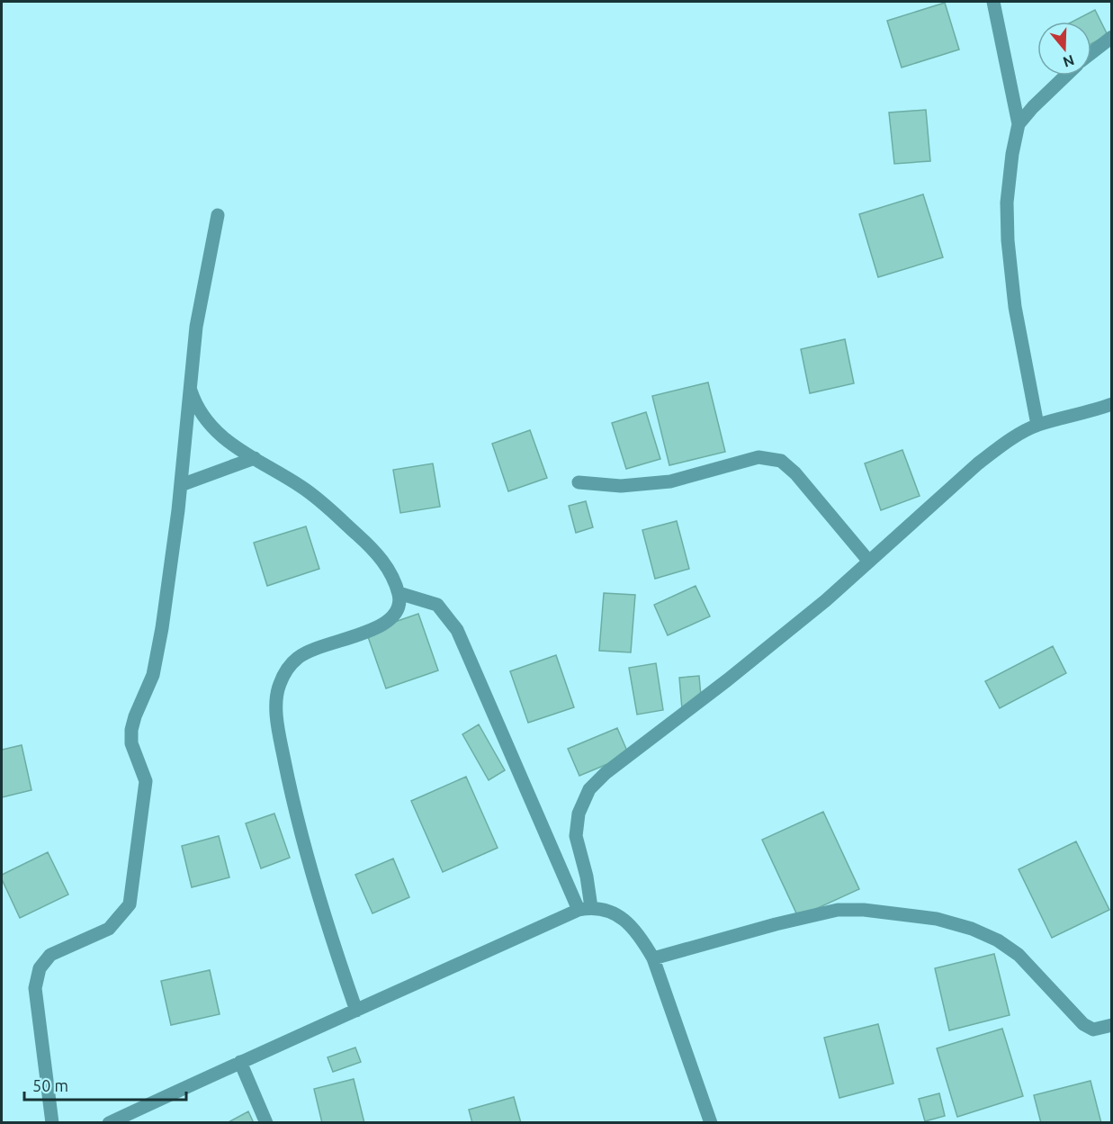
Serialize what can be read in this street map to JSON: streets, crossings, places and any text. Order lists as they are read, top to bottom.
{
  "scale_bar": "50 m",
  "north": "bottom"
}
